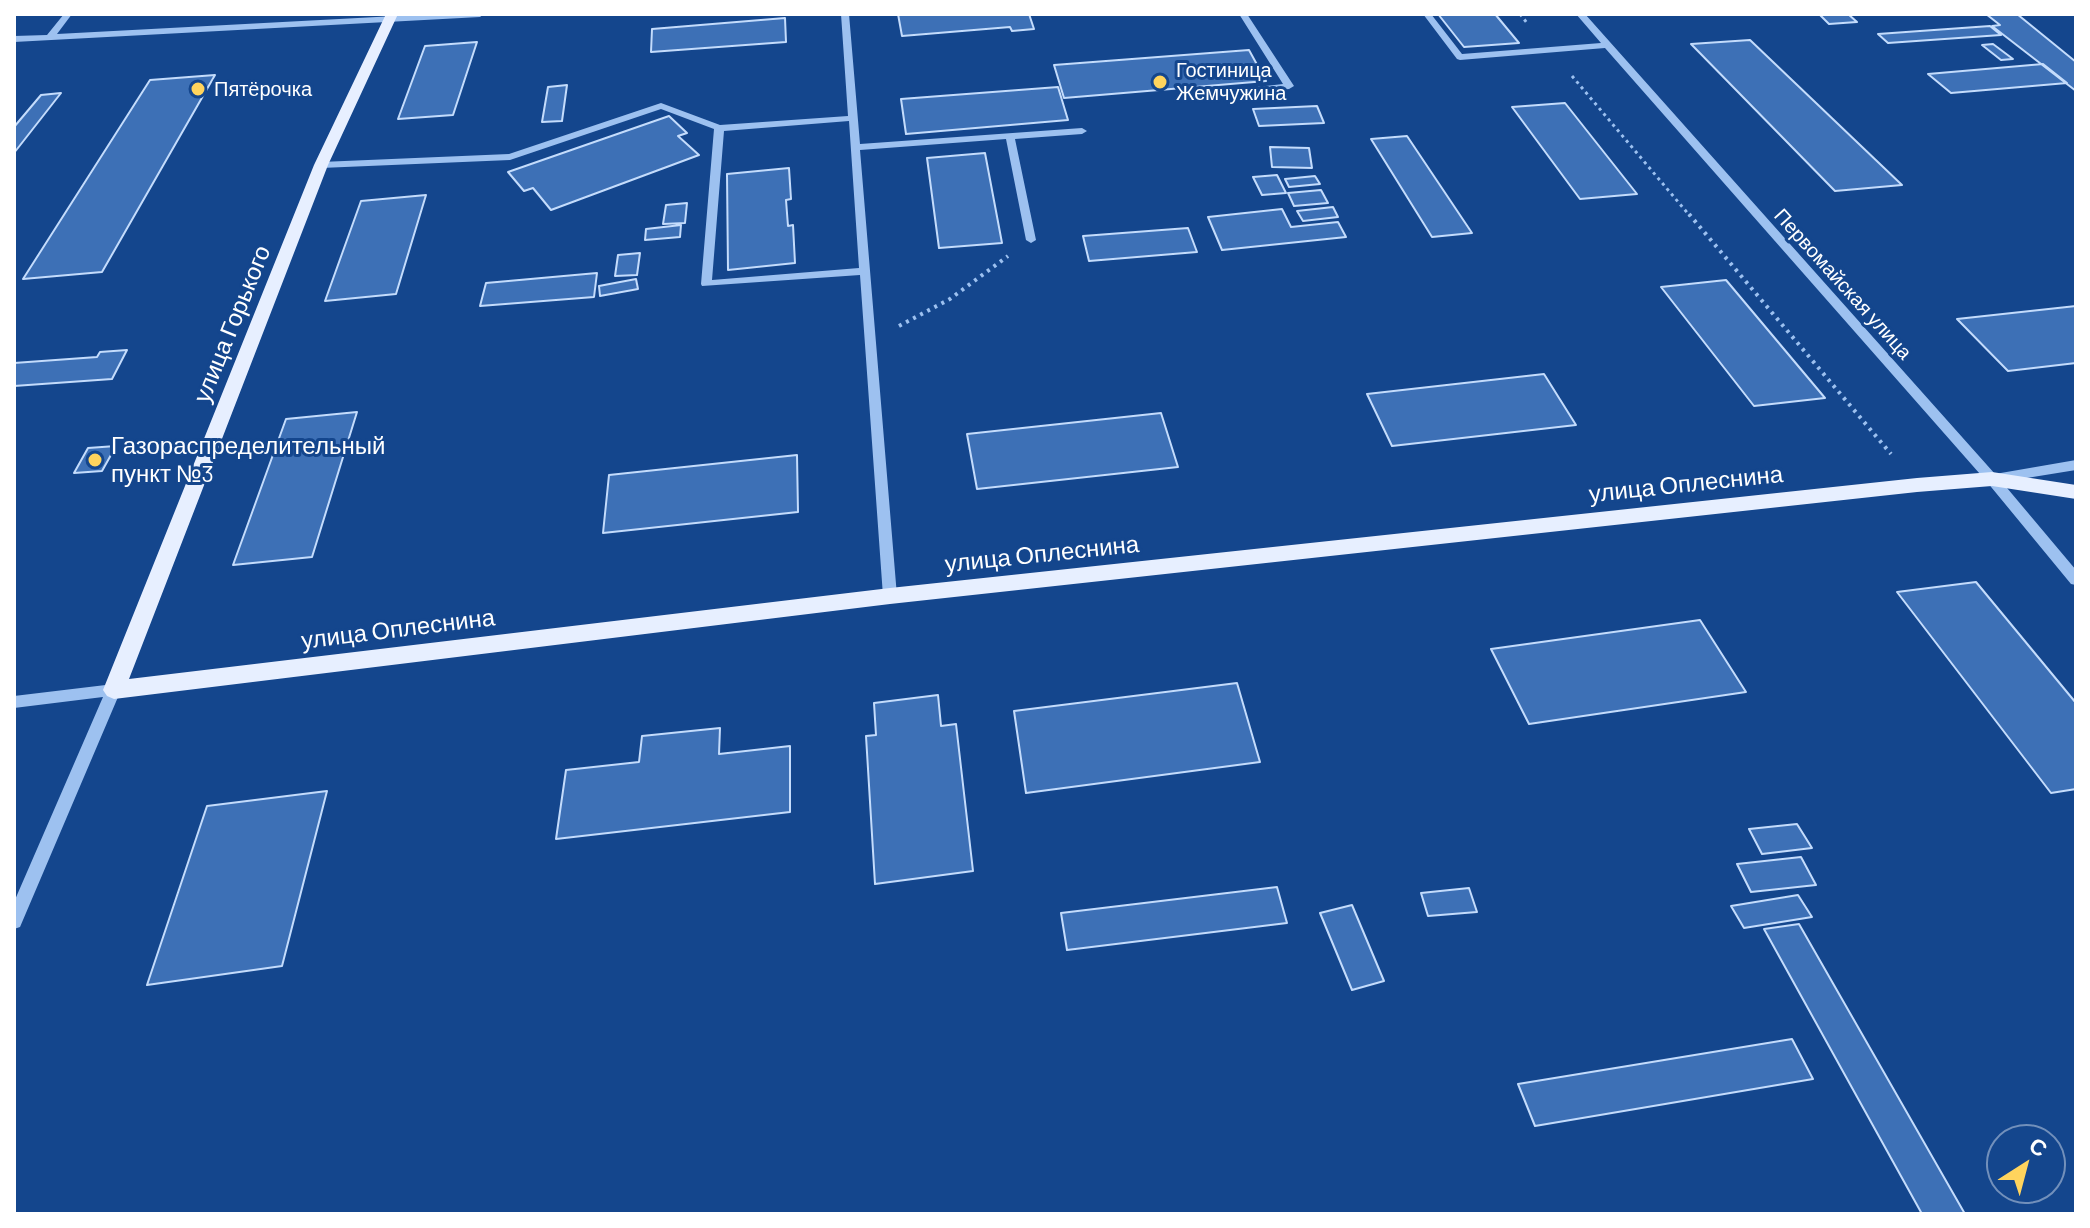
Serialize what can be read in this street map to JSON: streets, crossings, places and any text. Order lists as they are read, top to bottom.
{
  "streets": {
    "main road": ["улица Горького", "улица Оплеснина"],
    "street": ["Первомайская улица"]
  },
  "crossings": [
    ["Первомайская улица", "улица Оплеснина"],
    ["улица Горького", "улица Оплеснина"]
  ],
  "places": ["Гостиница Жемчужина", "Пятёрочка", "Газораспределительный пункт №3"],
  "north": "top right"
}
